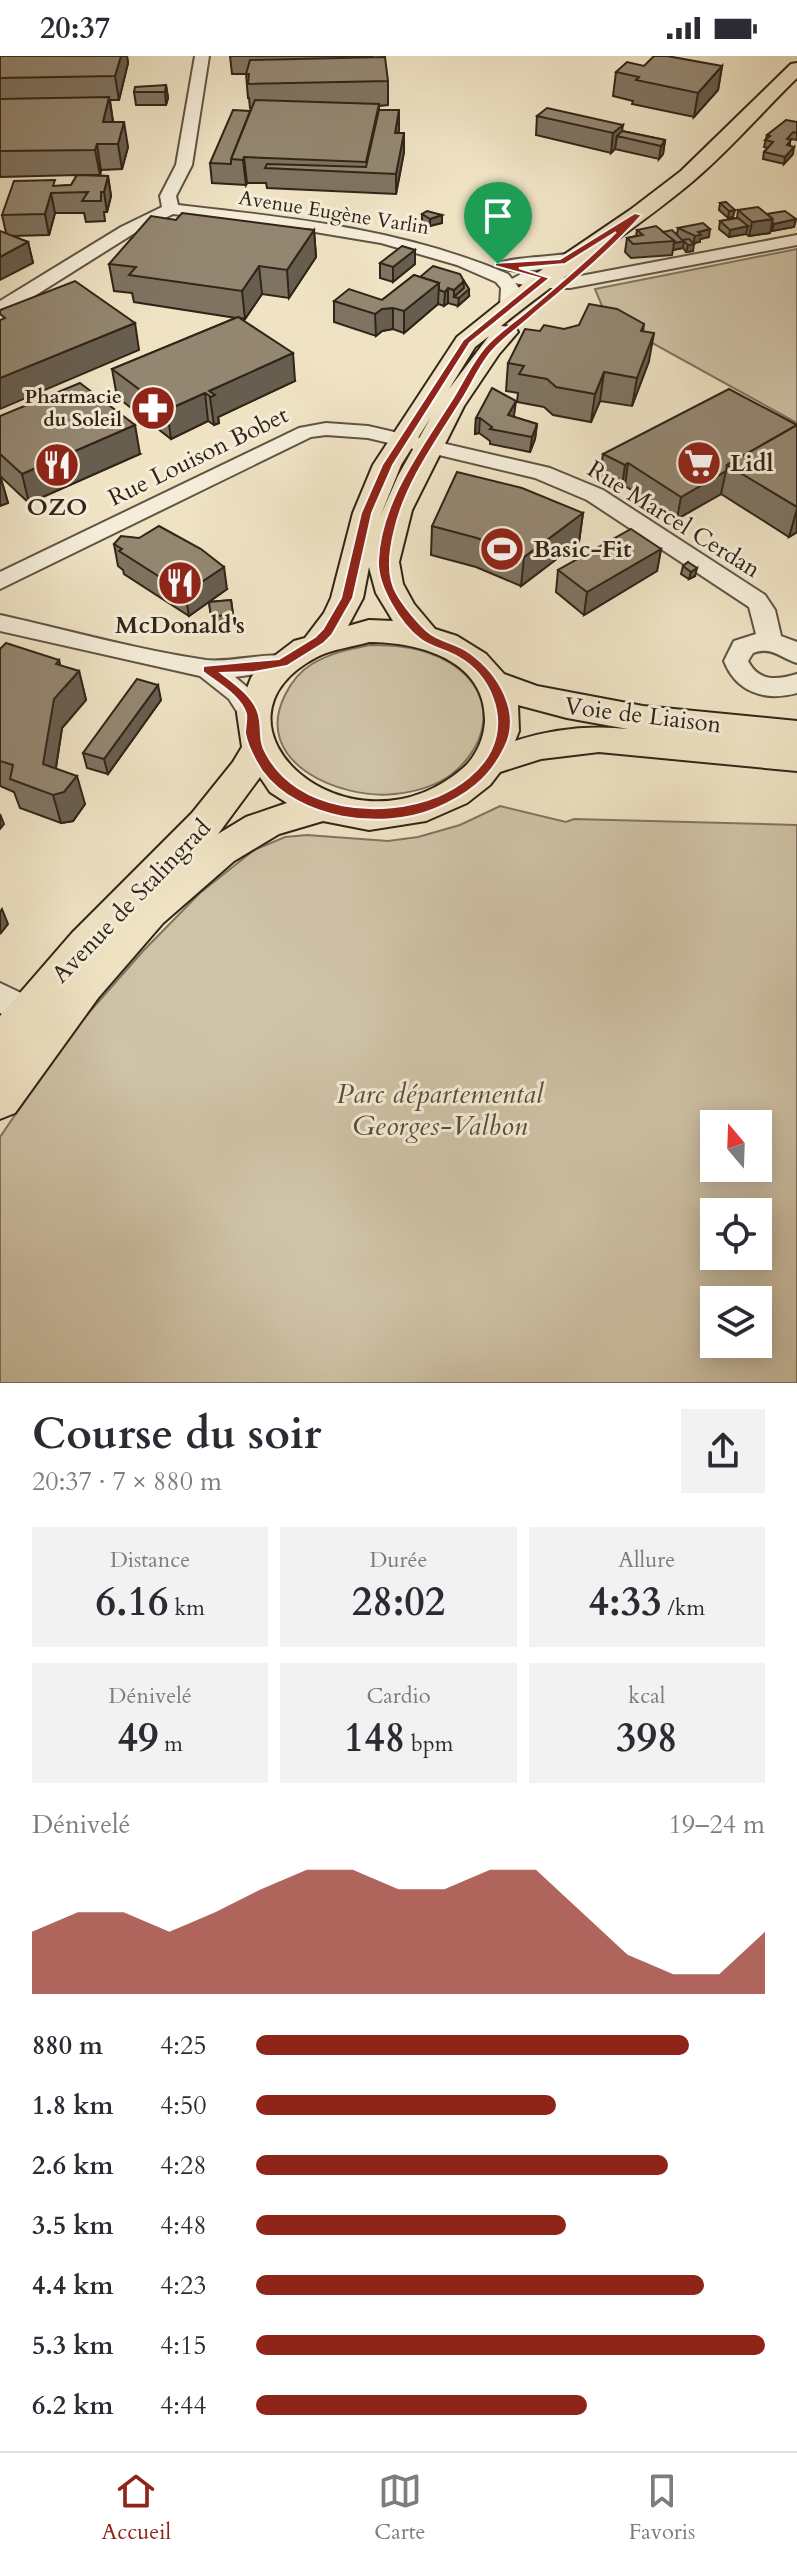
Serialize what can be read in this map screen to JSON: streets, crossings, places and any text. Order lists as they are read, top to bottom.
{
  "streets": {
    "main road": ["Voie de Liaison", "Avenue de Stalingrad"],
    "street": ["Avenue Eugène Varlin", "Rue Louison Bobet", "Rue Marcel Cerdan"]
  },
  "crossings": [
    ["Rue Louison Bobet", "Rue Marcel Cerdan"],
    ["Voie de Liaison", "Avenue de Stalingrad"]
  ],
  "parks": ["Parc départemental Georges-Valbon"],
  "places": {
    "pharmacy": ["Pharmacie du Soleil"],
    "supermarket": ["Lidl"],
    "restaurant": ["OZO", "McDonald's"],
    "sports": ["Basic-Fit"]
  },
  "north": "top",
  "page": {
    "status": "20:37",
    "heading": ["Course du soir", "20:37 · 7 × 880 m"],
    "stats": [
      ["Distance", "6.16 km"],
      ["Durée", "28:02"],
      ["Allure", "4:33 /km"],
      ["Dénivelé", "49 m"],
      ["Cardio", "148 bpm"],
      ["kcal", "398"]
    ],
    "chart": ["Dénivelé", "19–24 m"],
    "list": [
      {
        "name": "880 m",
        "note": "4:25"
      },
      {
        "name": "1.8 km",
        "note": "4:50"
      },
      {
        "name": "2.6 km",
        "note": "4:28"
      },
      {
        "name": "3.5 km",
        "note": "4:48"
      },
      {
        "name": "4.4 km",
        "note": "4:23"
      },
      {
        "name": "5.3 km",
        "note": "4:15"
      },
      {
        "name": "6.2 km",
        "note": "4:44"
      }
    ],
    "tabs": ["Accueil", "Carte", "Favoris"]
  }
}
